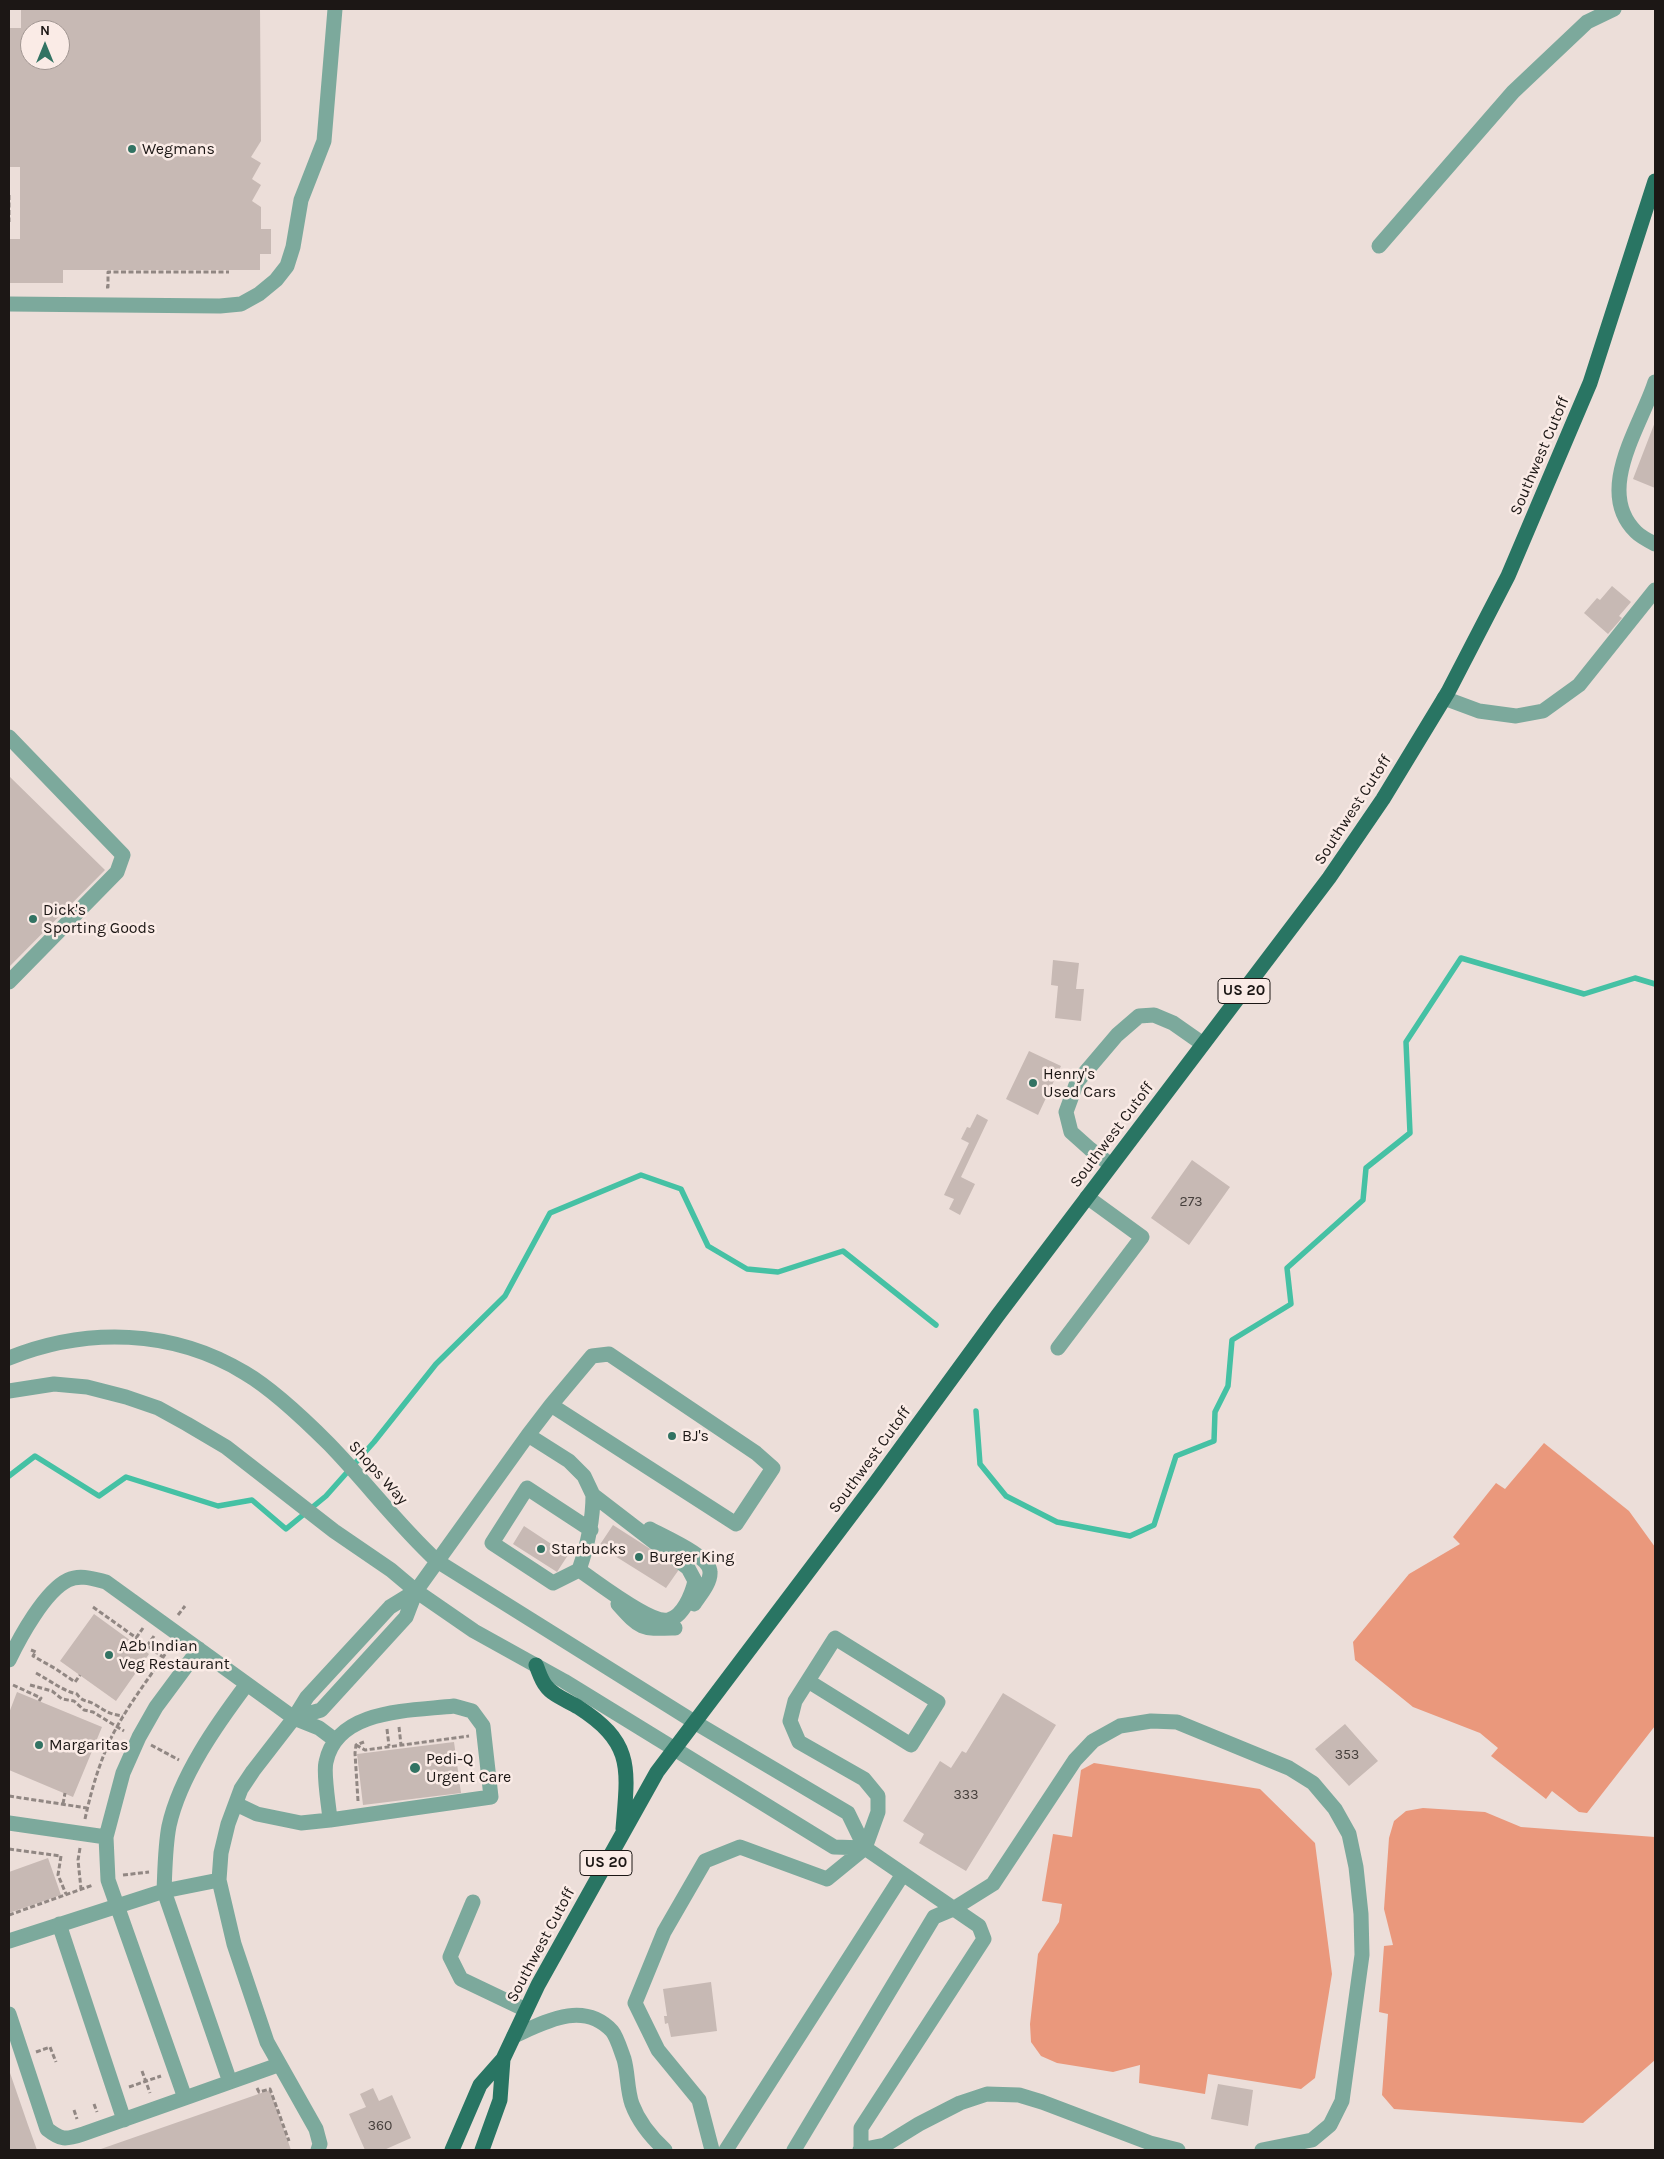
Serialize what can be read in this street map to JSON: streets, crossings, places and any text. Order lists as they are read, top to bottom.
{
  "streets": {
    "main road": ["Southwest Cutoff", "US 20"],
    "street": ["Shops Way"]
  },
  "crossings": [
    ["Southwest Cutoff", "Shops Way"]
  ],
  "places": [
    "Wegmans",
    "Dick's Sporting Goods",
    "Henry's Used Cars",
    "BJ's",
    "Starbucks",
    "Burger King",
    "A2b Indian Veg Restaurant",
    "Margaritas",
    "Pedi-Q Urgent Care"
  ],
  "house_numbers": [
    "273",
    "353",
    "333",
    "360"
  ],
  "north": "top"
}
